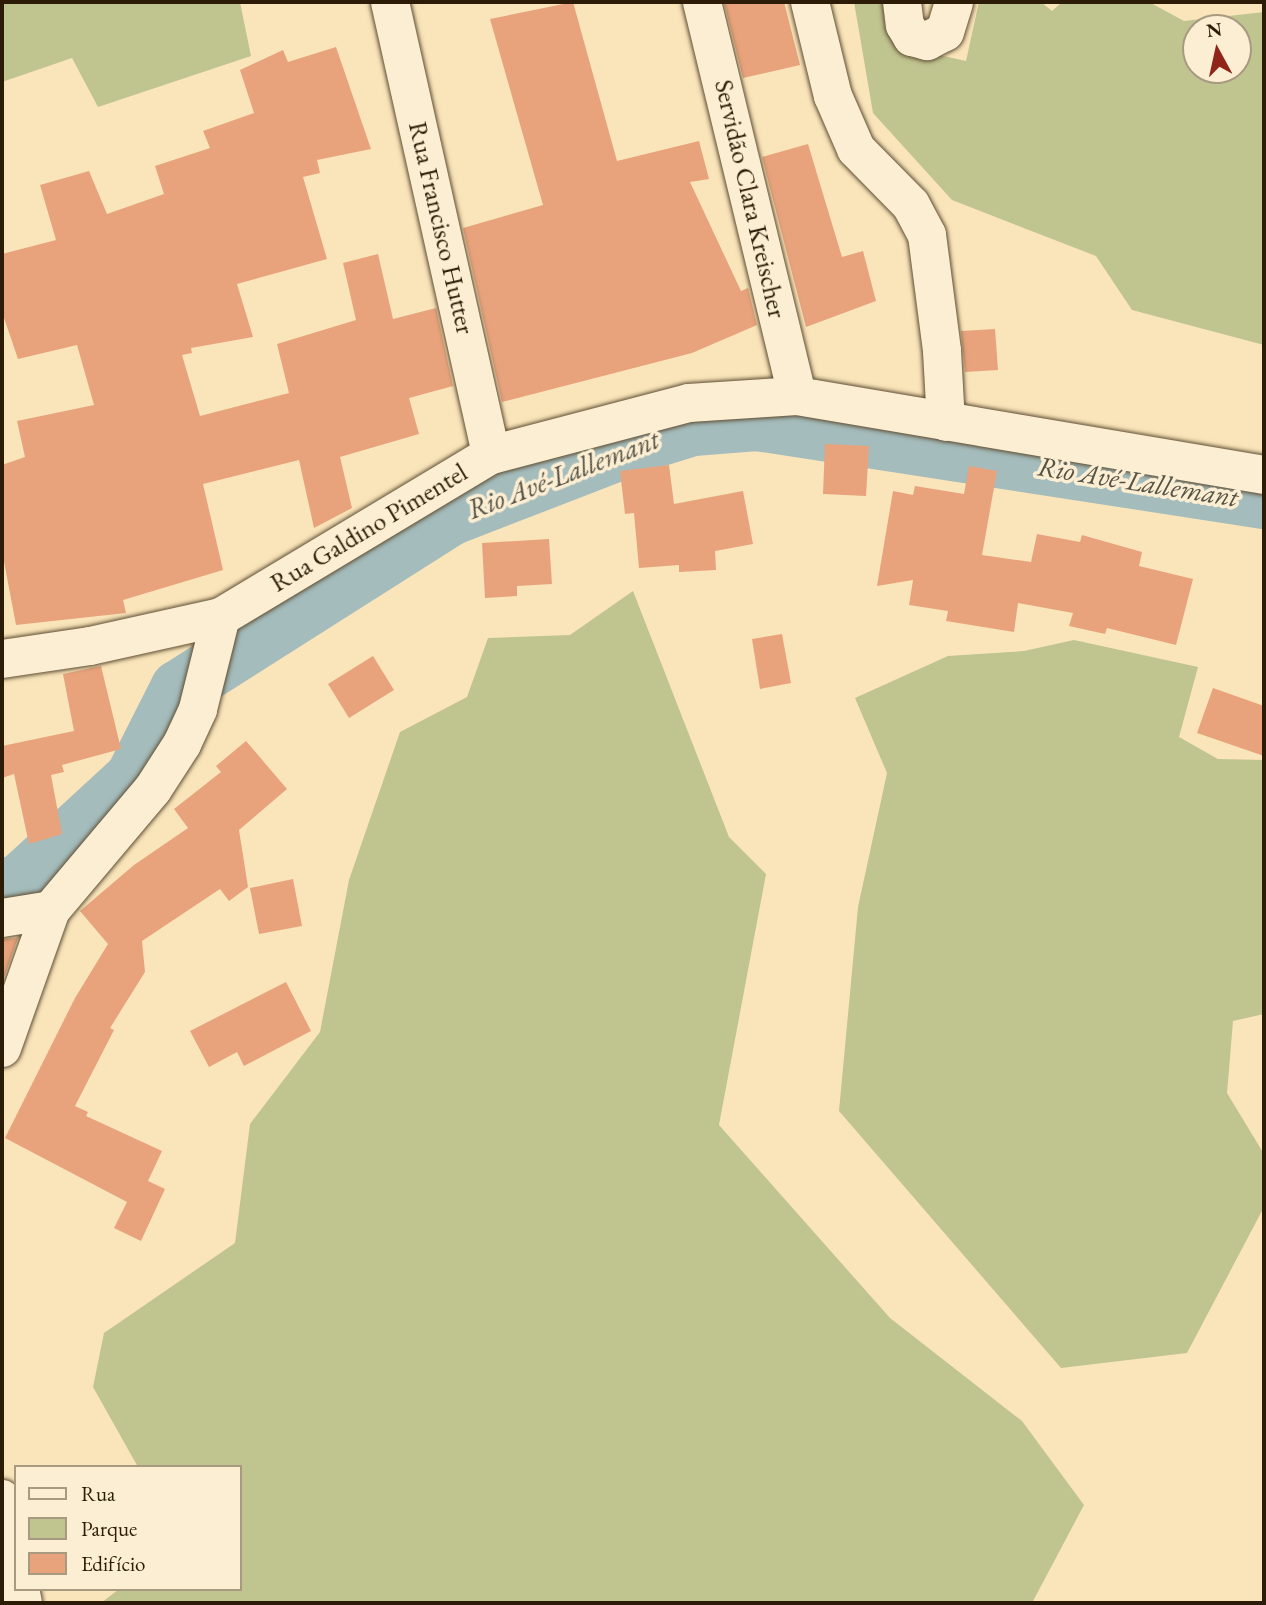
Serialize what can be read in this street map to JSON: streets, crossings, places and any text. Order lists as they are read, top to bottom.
{
  "streets": {
    "street": ["Servidão Clara Kreischer", "Rua Francisco Hutter", "Rua Galdino Pimentel"]
  },
  "crossings": [
    ["Servidão Clara Kreischer", "Rua Galdino Pimentel"],
    ["Rua Francisco Hutter", "Rua Galdino Pimentel"]
  ],
  "water": ["Rio Avé‐Lallemant"],
  "legend": ["Rua", "Parque", "Edifício"],
  "north": "top"
}
